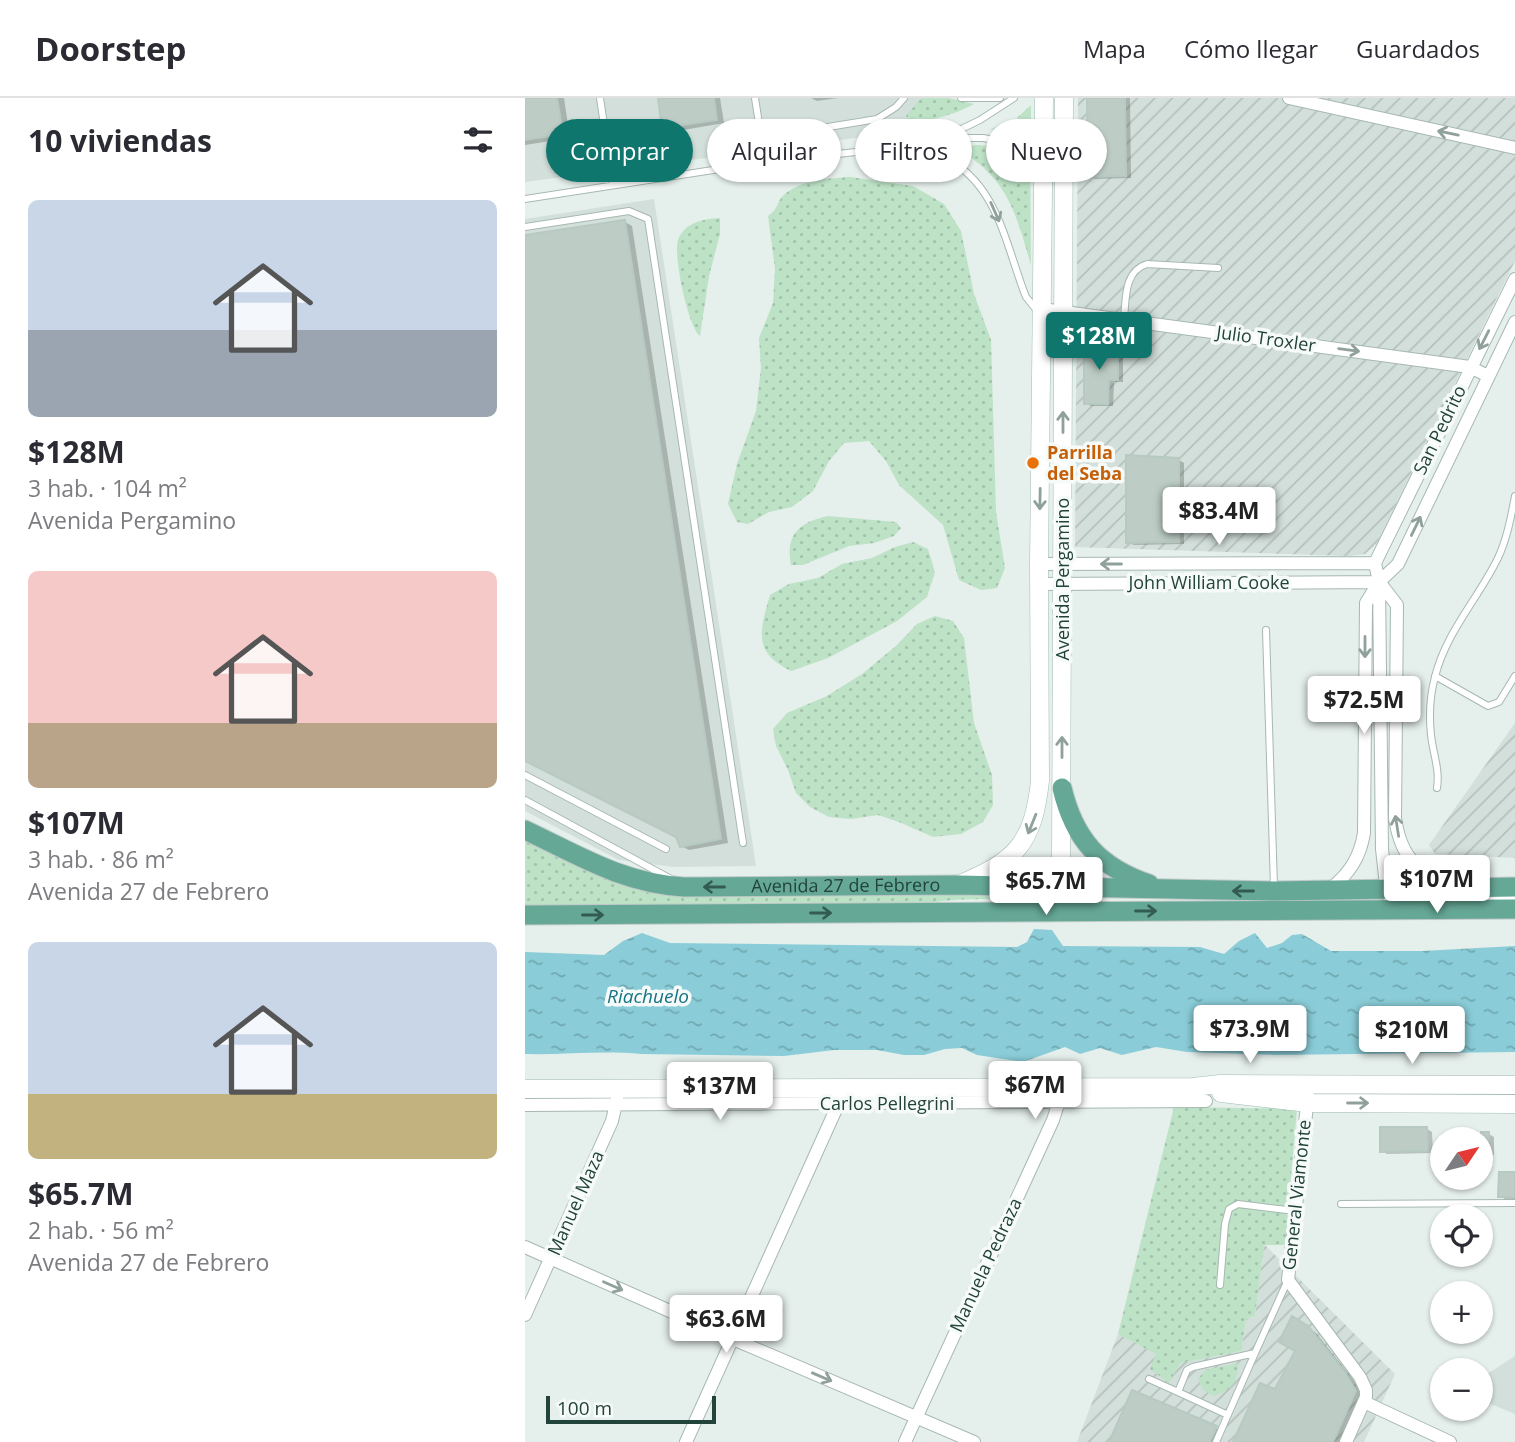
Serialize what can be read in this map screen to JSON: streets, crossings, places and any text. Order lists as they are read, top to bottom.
{
  "streets": {
    "main road": ["Avenida Pergamino", "Avenida 27 de Febrero", "Carlos Pellegrini"],
    "street": [
      "Julio Troxler",
      "San Pedrito",
      "John William Cooke",
      "General Viamonte",
      "Manuel Maza",
      "Manuela Pedraza"
    ]
  },
  "crossings": [
    ["Julio Troxler", "San Pedrito"],
    ["Julio Troxler", "Avenida Pergamino"],
    ["San Pedrito", "John William Cooke"],
    ["San Pedrito", "Avenida 27 de Febrero"],
    ["Avenida Pergamino", "John William Cooke"],
    ["Avenida Pergamino", "Avenida 27 de Febrero"],
    ["Carlos Pellegrini", "General Viamonte"],
    ["Carlos Pellegrini", "Manuel Maza"],
    ["Carlos Pellegrini", "Manuela Pedraza"]
  ],
  "one_way": ["Julio Troxler"],
  "water": ["Riachuelo"],
  "places": ["Parrilla del Seba"],
  "scale_bar": "100 m",
  "north": "top right",
  "page": {
    "header": "Doorstep",
    "nav": ["Mapa", "Cómo llegar", "Guardados"],
    "heading": "10 viviendas",
    "chip": [
      "Comprar",
      "Alquilar",
      "Filtros",
      "Nuevo"
    ],
    "list": [
      {
        "name": "$128M",
        "note": "3 hab. · 104 m² · Avenida Pergamino"
      },
      {
        "name": "$107M",
        "note": "3 hab. · 86 m² · Avenida 27 de Febrero"
      },
      {
        "name": "$65.7M",
        "note": "2 hab. · 56 m² · Avenida 27 de Febrero"
      }
    ],
    "price": [
      "$128M",
      "$83.4M",
      "$72.5M",
      "$107M",
      "$65.7M",
      "$73.9M",
      "$210M",
      "$67M",
      "$137M",
      "$63.6M"
    ],
    "map_buttons": ["+", "−"],
    "scale": "100 m"
  }
}
